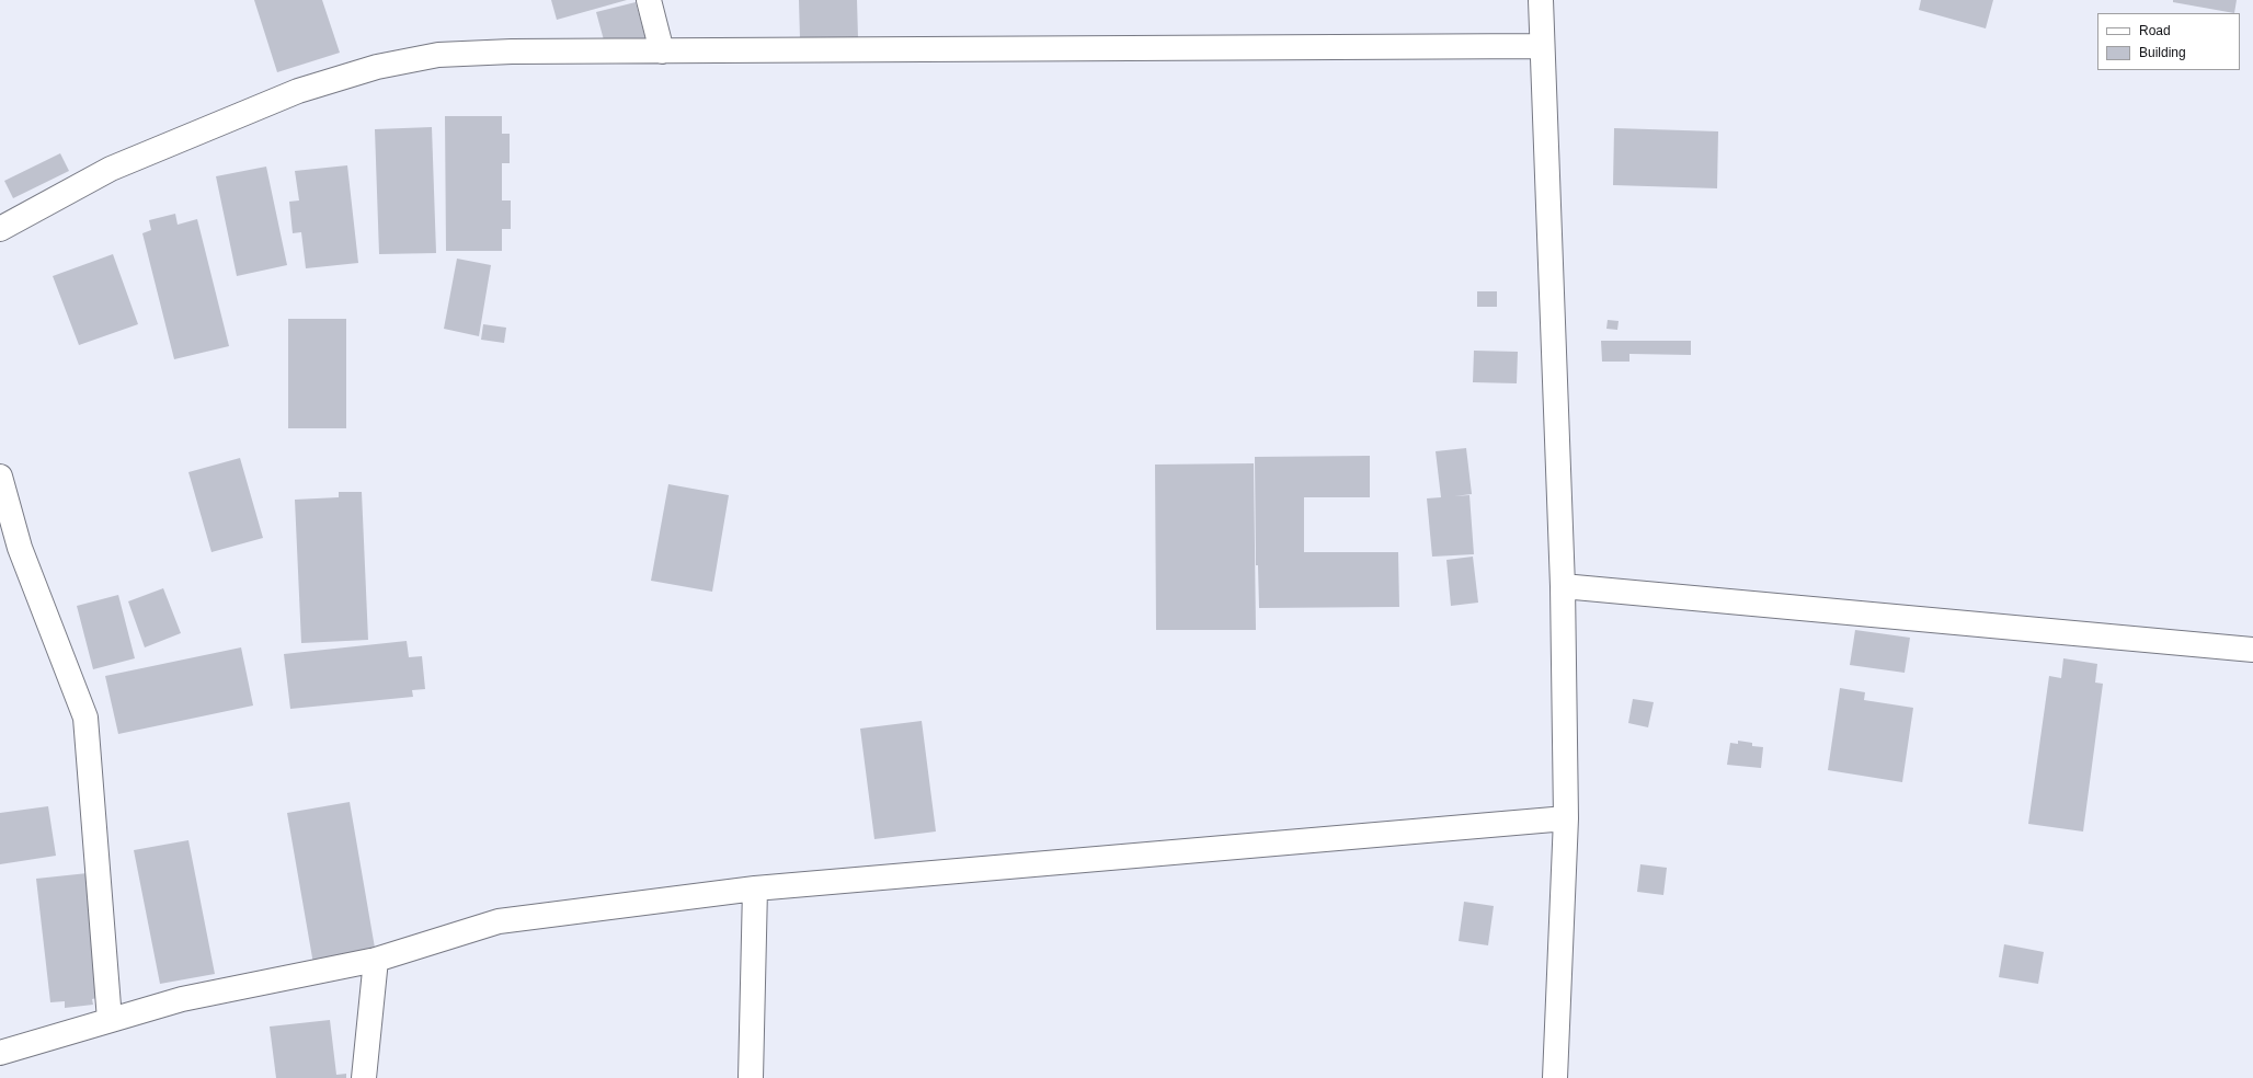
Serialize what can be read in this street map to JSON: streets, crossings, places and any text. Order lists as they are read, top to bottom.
{
  "legend": ["Road", "Building"]
}
